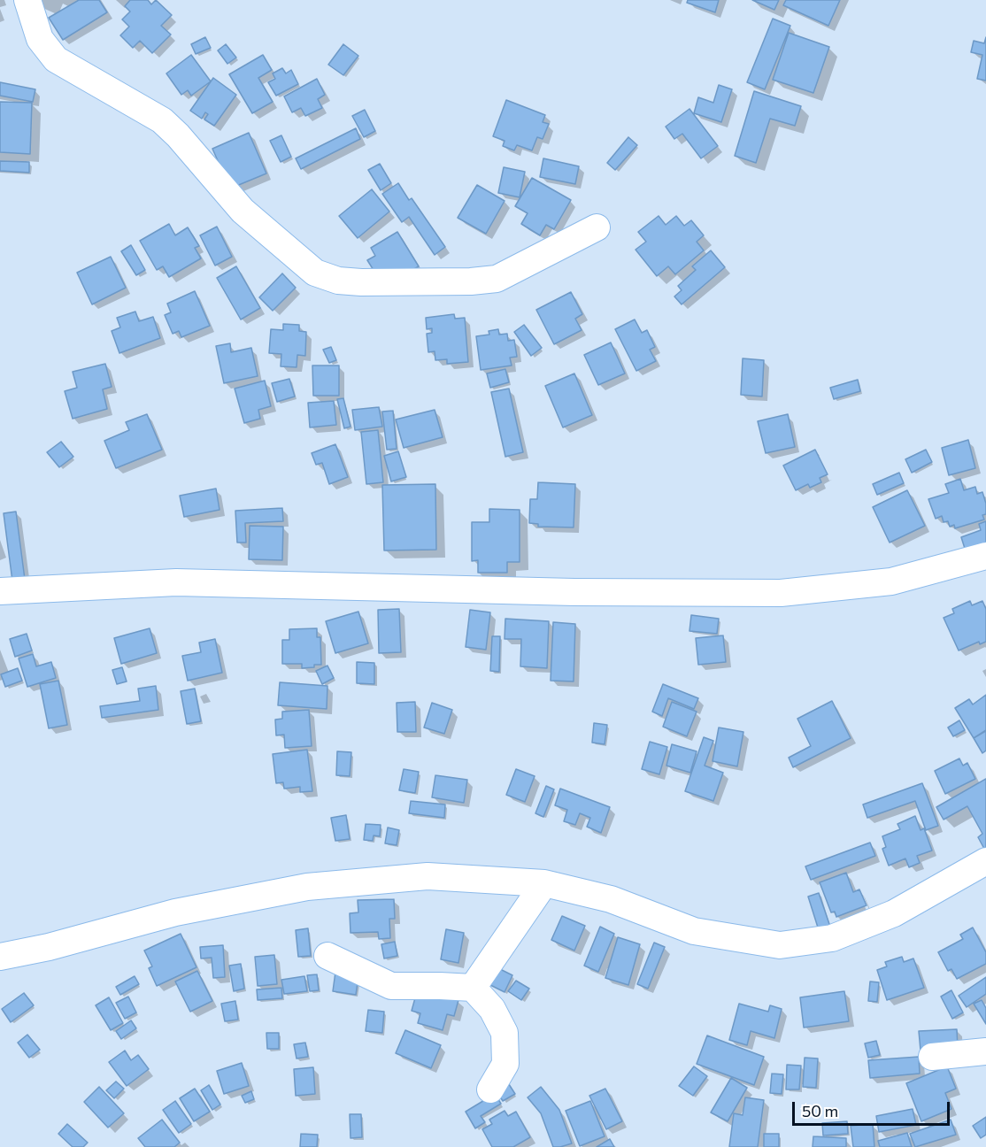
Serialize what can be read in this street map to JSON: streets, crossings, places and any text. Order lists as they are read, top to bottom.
{
  "scale_bar": "50 m"
}
